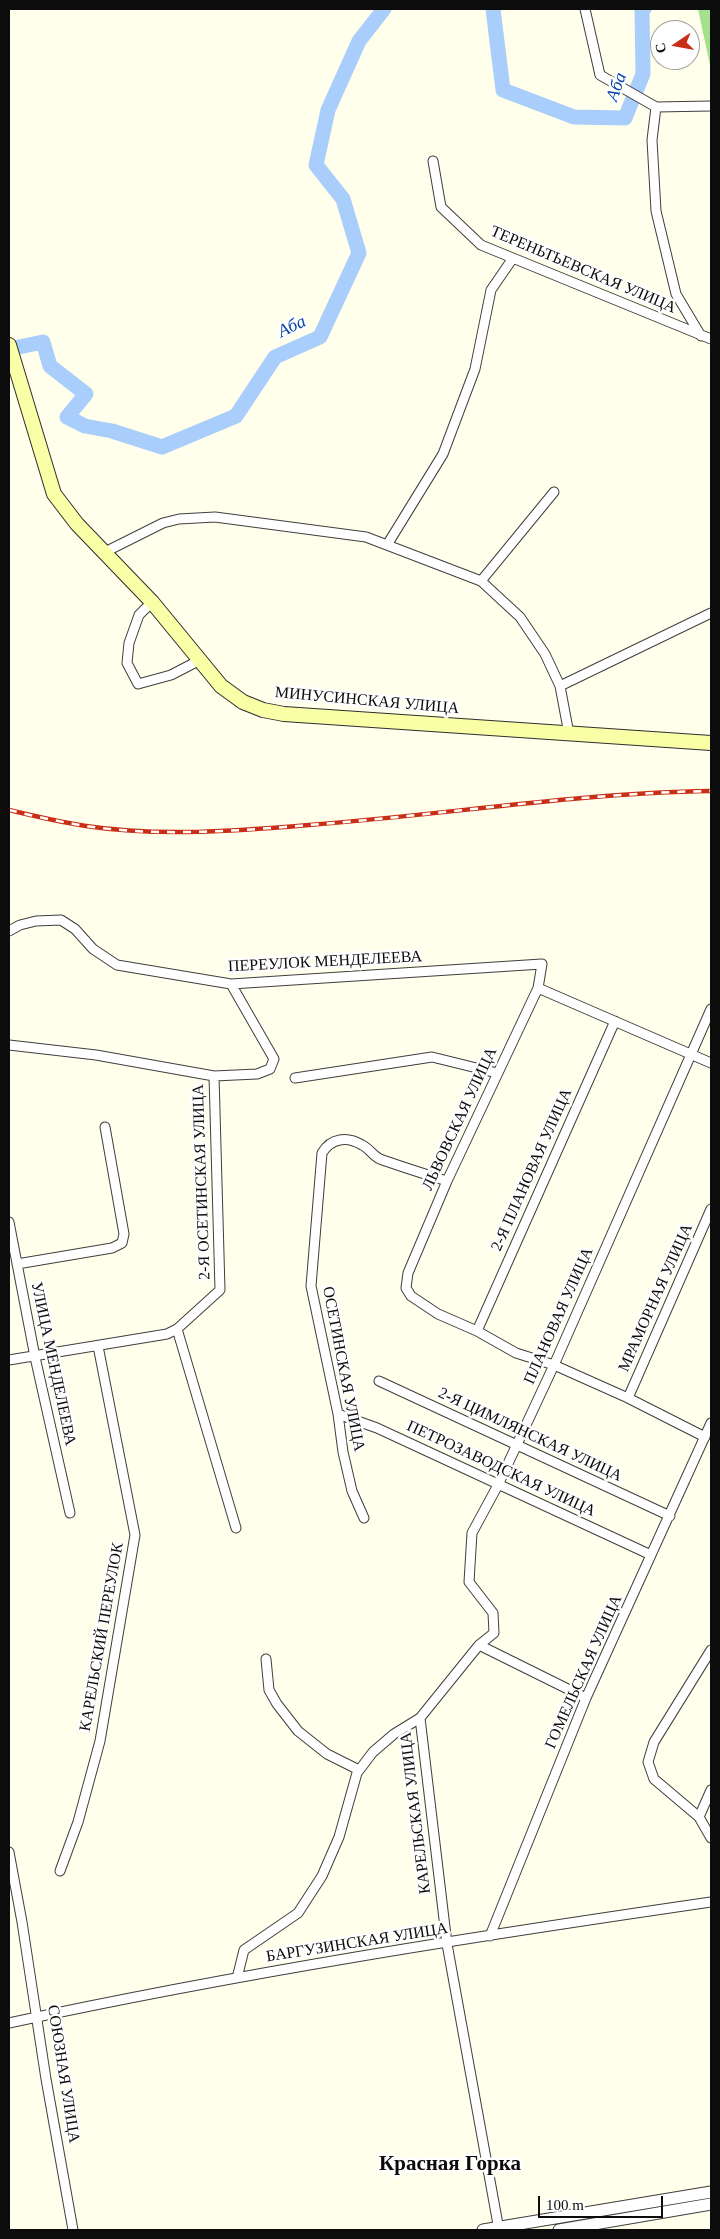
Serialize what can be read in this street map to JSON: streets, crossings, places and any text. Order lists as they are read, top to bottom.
{
  "streets": {
    "main road": ["МИНУСИНСКАЯ УЛИЦА"],
    "street": [
      "ТЕРЕНЬТЬЕВСКАЯ УЛИЦА",
      "ПЕРЕУЛОК МЕНДЕЛЕЕВА",
      "ЛЬВОВСКАЯ УЛИЦА",
      "2-Я ПЛАНОВАЯ УЛИЦА",
      "2-Я ОСЕТИНСКАЯ УЛИЦА",
      "МРАМОРНАЯ УЛИЦА",
      "ПЛАНОВАЯ УЛИЦА",
      "УЛИЦА МЕНДЕЛЕЕВА",
      "ОСЕТИНСКАЯ УЛИЦА",
      "2-Я ЦИМЛЯНСКАЯ УЛИЦА",
      "ПЕТРОЗАВОДСКАЯ УЛИЦА",
      "КАРЕЛЬСКИЙ ПЕРЕУЛОК",
      "ГОМЕЛЬСКАЯ УЛИЦА",
      "КАРЕЛЬСКАЯ УЛИЦА",
      "БАРГУЗИНСКАЯ УЛИЦА",
      "СОЮЗНАЯ УЛИЦА"
    ]
  },
  "crossings": [
    ["ПЕРЕУЛОК МЕНДЕЛЕЕВА", "ЛЬВОВСКАЯ УЛИЦА"],
    ["ЛЬВОВСКАЯ УЛИЦА", "2-Я ПЛАНОВАЯ УЛИЦА"],
    ["ЛЬВОВСКАЯ УЛИЦА", "ОСЕТИНСКАЯ УЛИЦА"],
    ["ПЛАНОВАЯ УЛИЦА", "2-Я ЦИМЛЯНСКАЯ УЛИЦА"],
    ["ПЛАНОВАЯ УЛИЦА", "ПЕТРОЗАВОДСКАЯ УЛИЦА"],
    ["ОСЕТИНСКАЯ УЛИЦА", "ПЕТРОЗАВОДСКАЯ УЛИЦА"],
    ["2-Я ЦИМЛЯНСКАЯ УЛИЦА", "ГОМЕЛЬСКАЯ УЛИЦА"],
    ["ПЕТРОЗАВОДСКАЯ УЛИЦА", "ГОМЕЛЬСКАЯ УЛИЦА"],
    ["ГОМЕЛЬСКАЯ УЛИЦА", "БАРГУЗИНСКАЯ УЛИЦА"],
    ["КАРЕЛЬСКАЯ УЛИЦА", "БАРГУЗИНСКАЯ УЛИЦА"],
    ["БАРГУЗИНСКАЯ УЛИЦА", "СОЮЗНАЯ УЛИЦА"]
  ],
  "districts": ["Красная Горка"],
  "water": ["Аба"],
  "scale_bar": "100 m",
  "north": "left"
}
